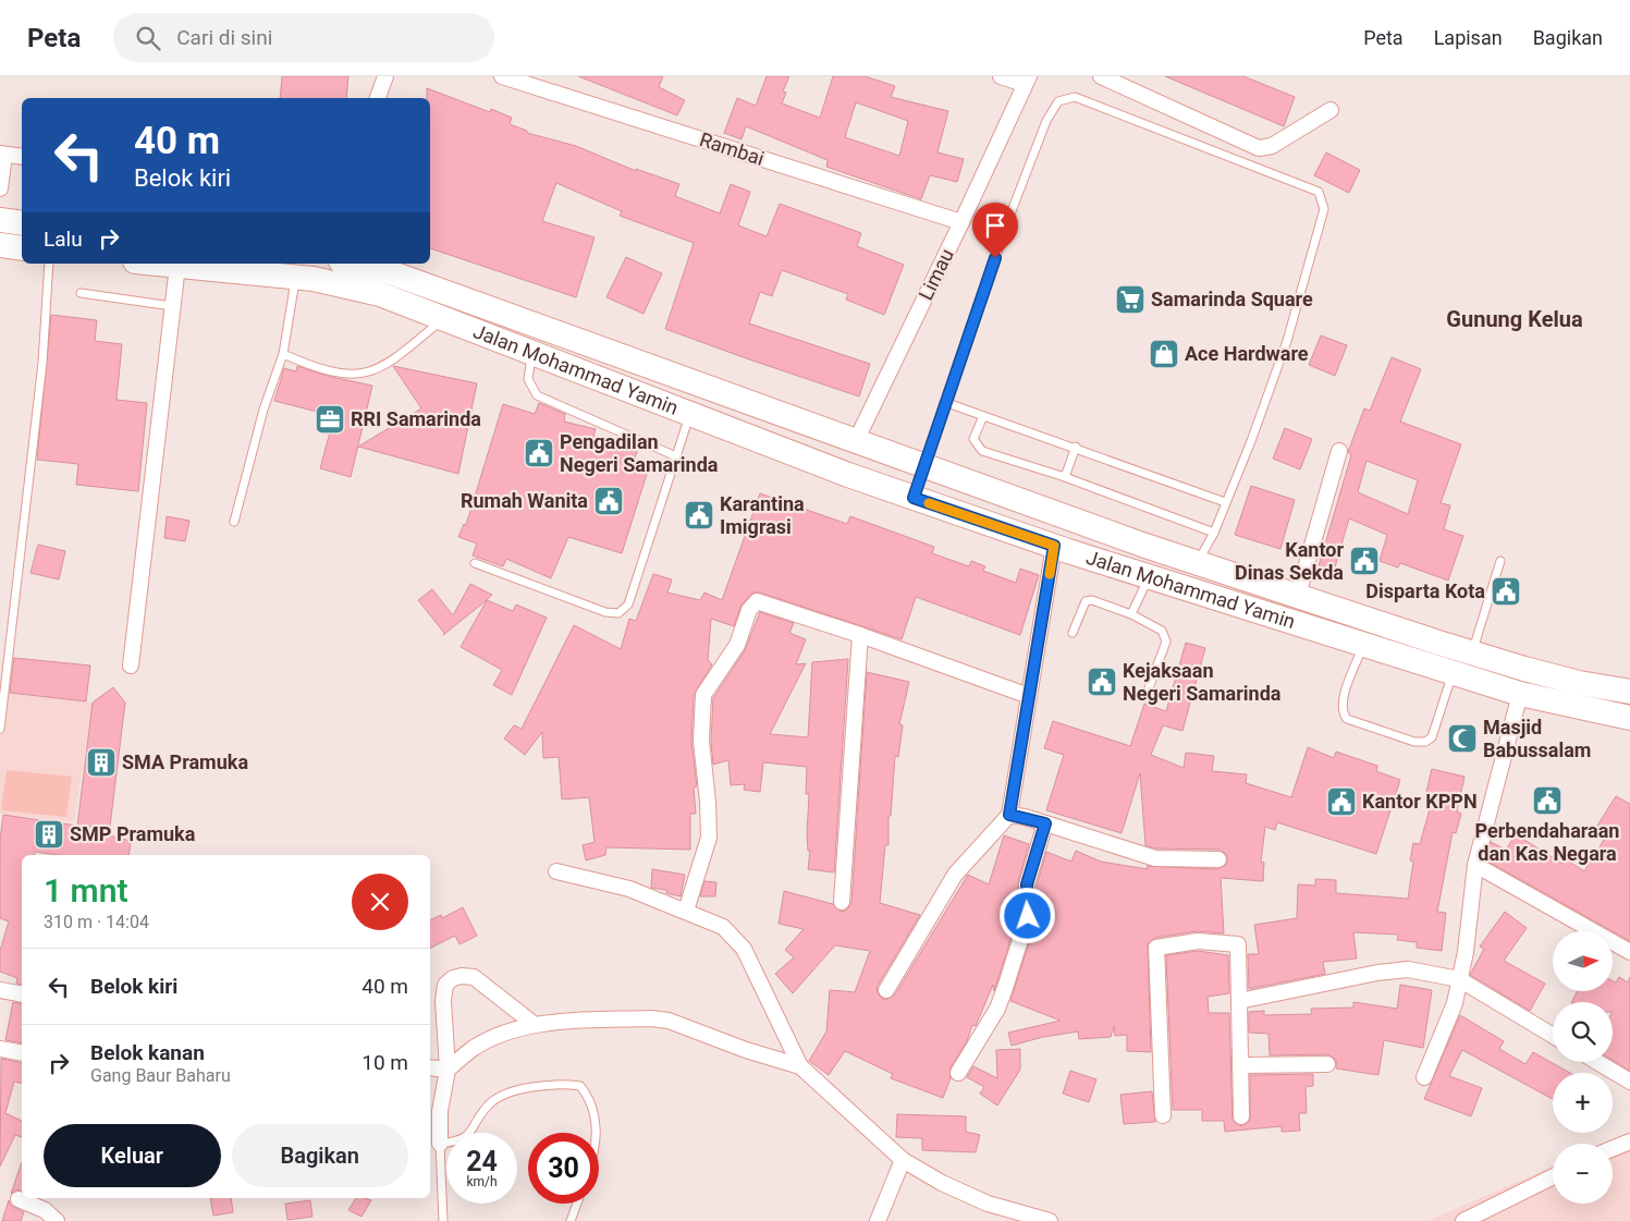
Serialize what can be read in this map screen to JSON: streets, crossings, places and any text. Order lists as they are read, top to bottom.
{
  "streets": {
    "main road": ["Jalan Mohammad Yamin"],
    "street": ["Rambai", "Limau"]
  },
  "crossings": [
    ["Rambai", "Limau"],
    ["Limau", "Jalan Mohammad Yamin"]
  ],
  "districts": ["Gunung Kelua"],
  "places": {
    "supermarket": ["Samarinda Square"],
    "shop": ["Ace Hardware"],
    "office": ["RRI Samarinda"],
    "public building": [
      "Pengadilan Negeri Samarinda",
      "Rumah Wanita",
      "Karantina Imigrasi",
      "Kantor Dinas Sekda",
      "Disparta Kota",
      "Kejaksaan Negeri Samarinda",
      "Perbendaharaan dan Kas Negara",
      "Kantor KPPN"
    ],
    "mosque": ["Masjid Babussalam"],
    "building": ["SMA Pramuka", "SMP Pramuka"]
  },
  "north": "right",
  "page": {
    "header": "Peta",
    "search": "Cari di sini",
    "nav": ["Peta", "Lapisan", "Bagikan"],
    "turn": ["40 m", "Belok kiri"],
    "then": "Lalu",
    "heading": ["1 mnt", "310 m · 14:04"],
    "map_buttons": ["+", "−"],
    "list": [
      {
        "name": "Belok kiri",
        "value": "40 m"
      },
      {
        "name": "Belok kanan",
        "note": "Gang Baur Baharu",
        "value": "10 m"
      }
    ],
    "buttons": ["Keluar", "Bagikan"],
    "speed": "24 km/h",
    "limit": "30"
  }
}
